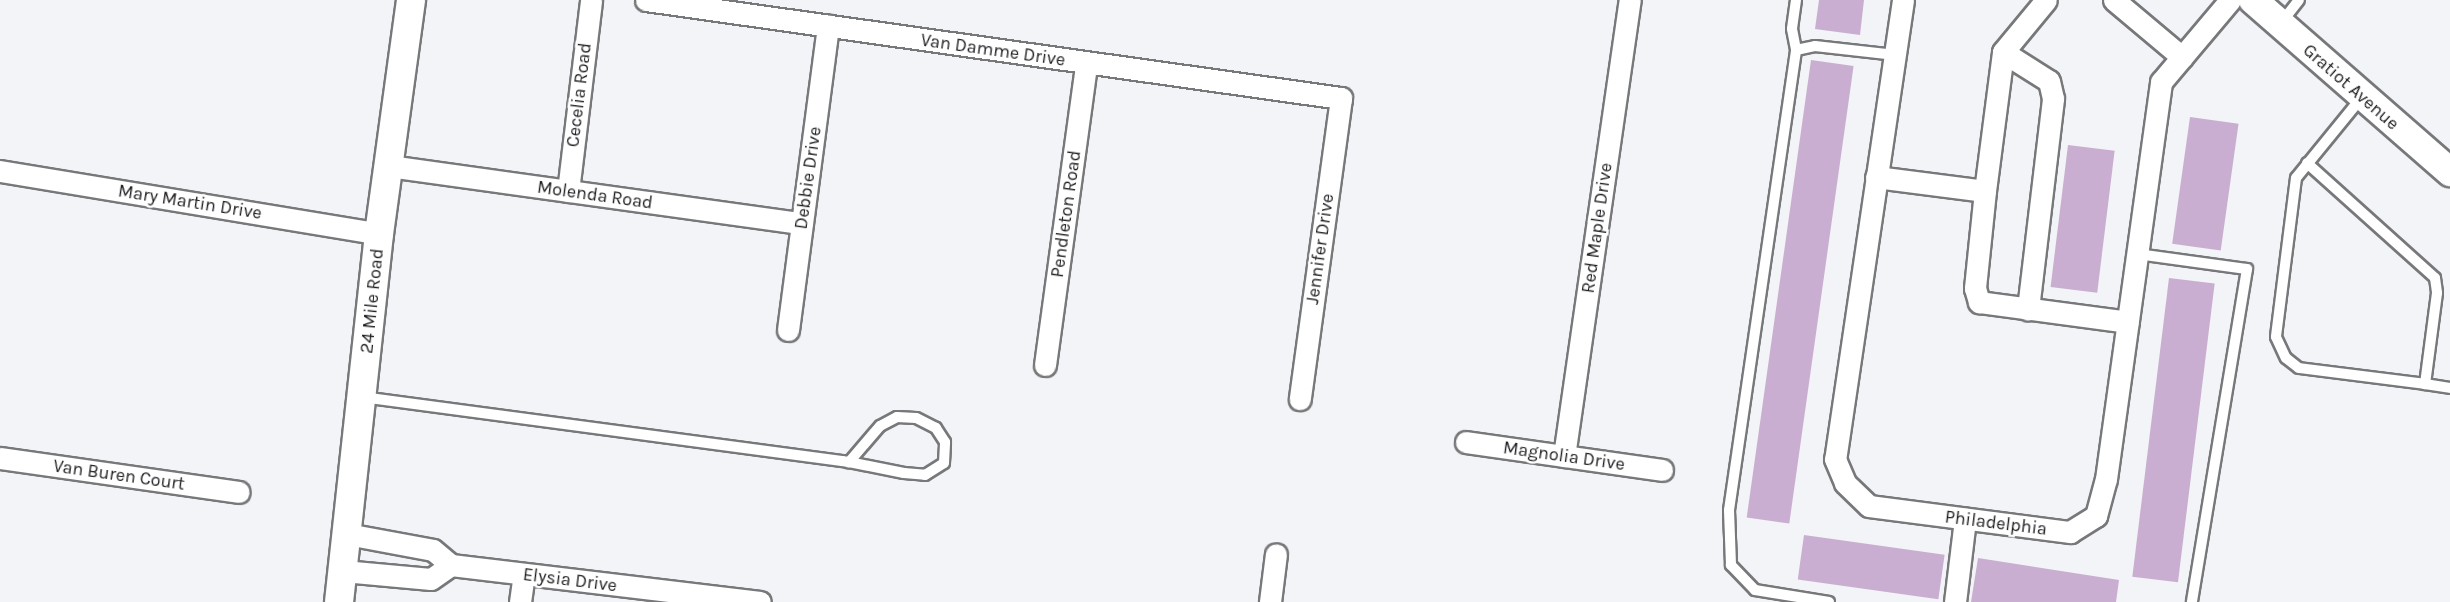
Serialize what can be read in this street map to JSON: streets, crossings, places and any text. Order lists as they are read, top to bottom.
{
  "streets": {
    "street": [
      "Van Damme Drive",
      "Gratiot Avenue",
      "Cecelia Road",
      "Debbie Drive",
      "Molenda Road",
      "Mary Martin Drive",
      "Pendleton Road",
      "Red Maple Drive",
      "Jennifer Drive",
      "24 Mile Road",
      "Magnolia Drive",
      "Van Buren Court",
      "Philadelphia",
      "Elysia Drive"
    ]
  },
  "crossings": [
    ["Van Damme Drive", "Debbie Drive"],
    ["Van Damme Drive", "Pendleton Road"],
    ["Van Damme Drive", "Jennifer Drive"],
    ["Cecelia Road", "Molenda Road"],
    ["Debbie Drive", "Molenda Road"],
    ["Molenda Road", "24 Mile Road"],
    ["Mary Martin Drive", "24 Mile Road"],
    ["Red Maple Drive", "Magnolia Drive"],
    ["24 Mile Road", "Elysia Drive"]
  ]
}
